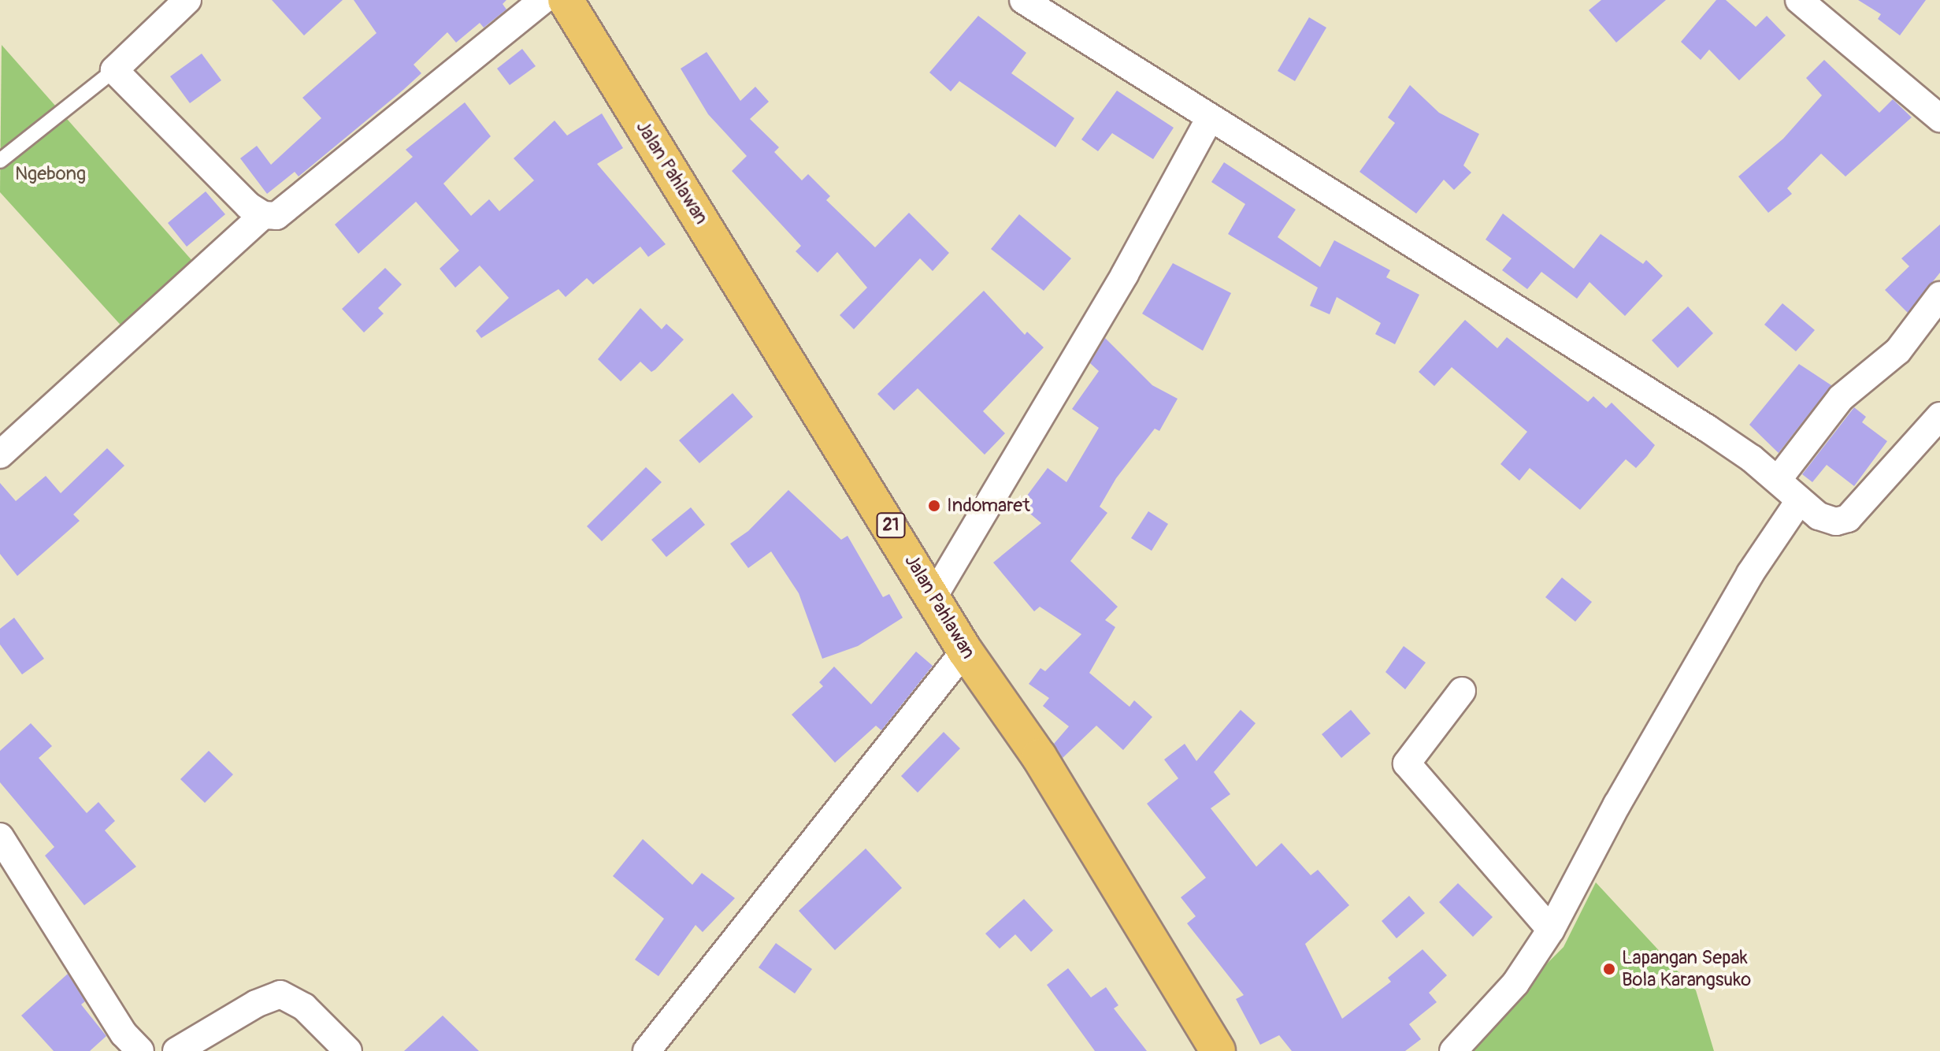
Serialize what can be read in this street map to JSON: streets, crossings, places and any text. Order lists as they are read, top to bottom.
{
  "streets": {
    "highway": ["Jalan Pahlawan", "21"]
  },
  "parks": ["Ngebong"],
  "places": ["Indomaret", "Lapangan Sepak Bola Karangsuko"]
}
